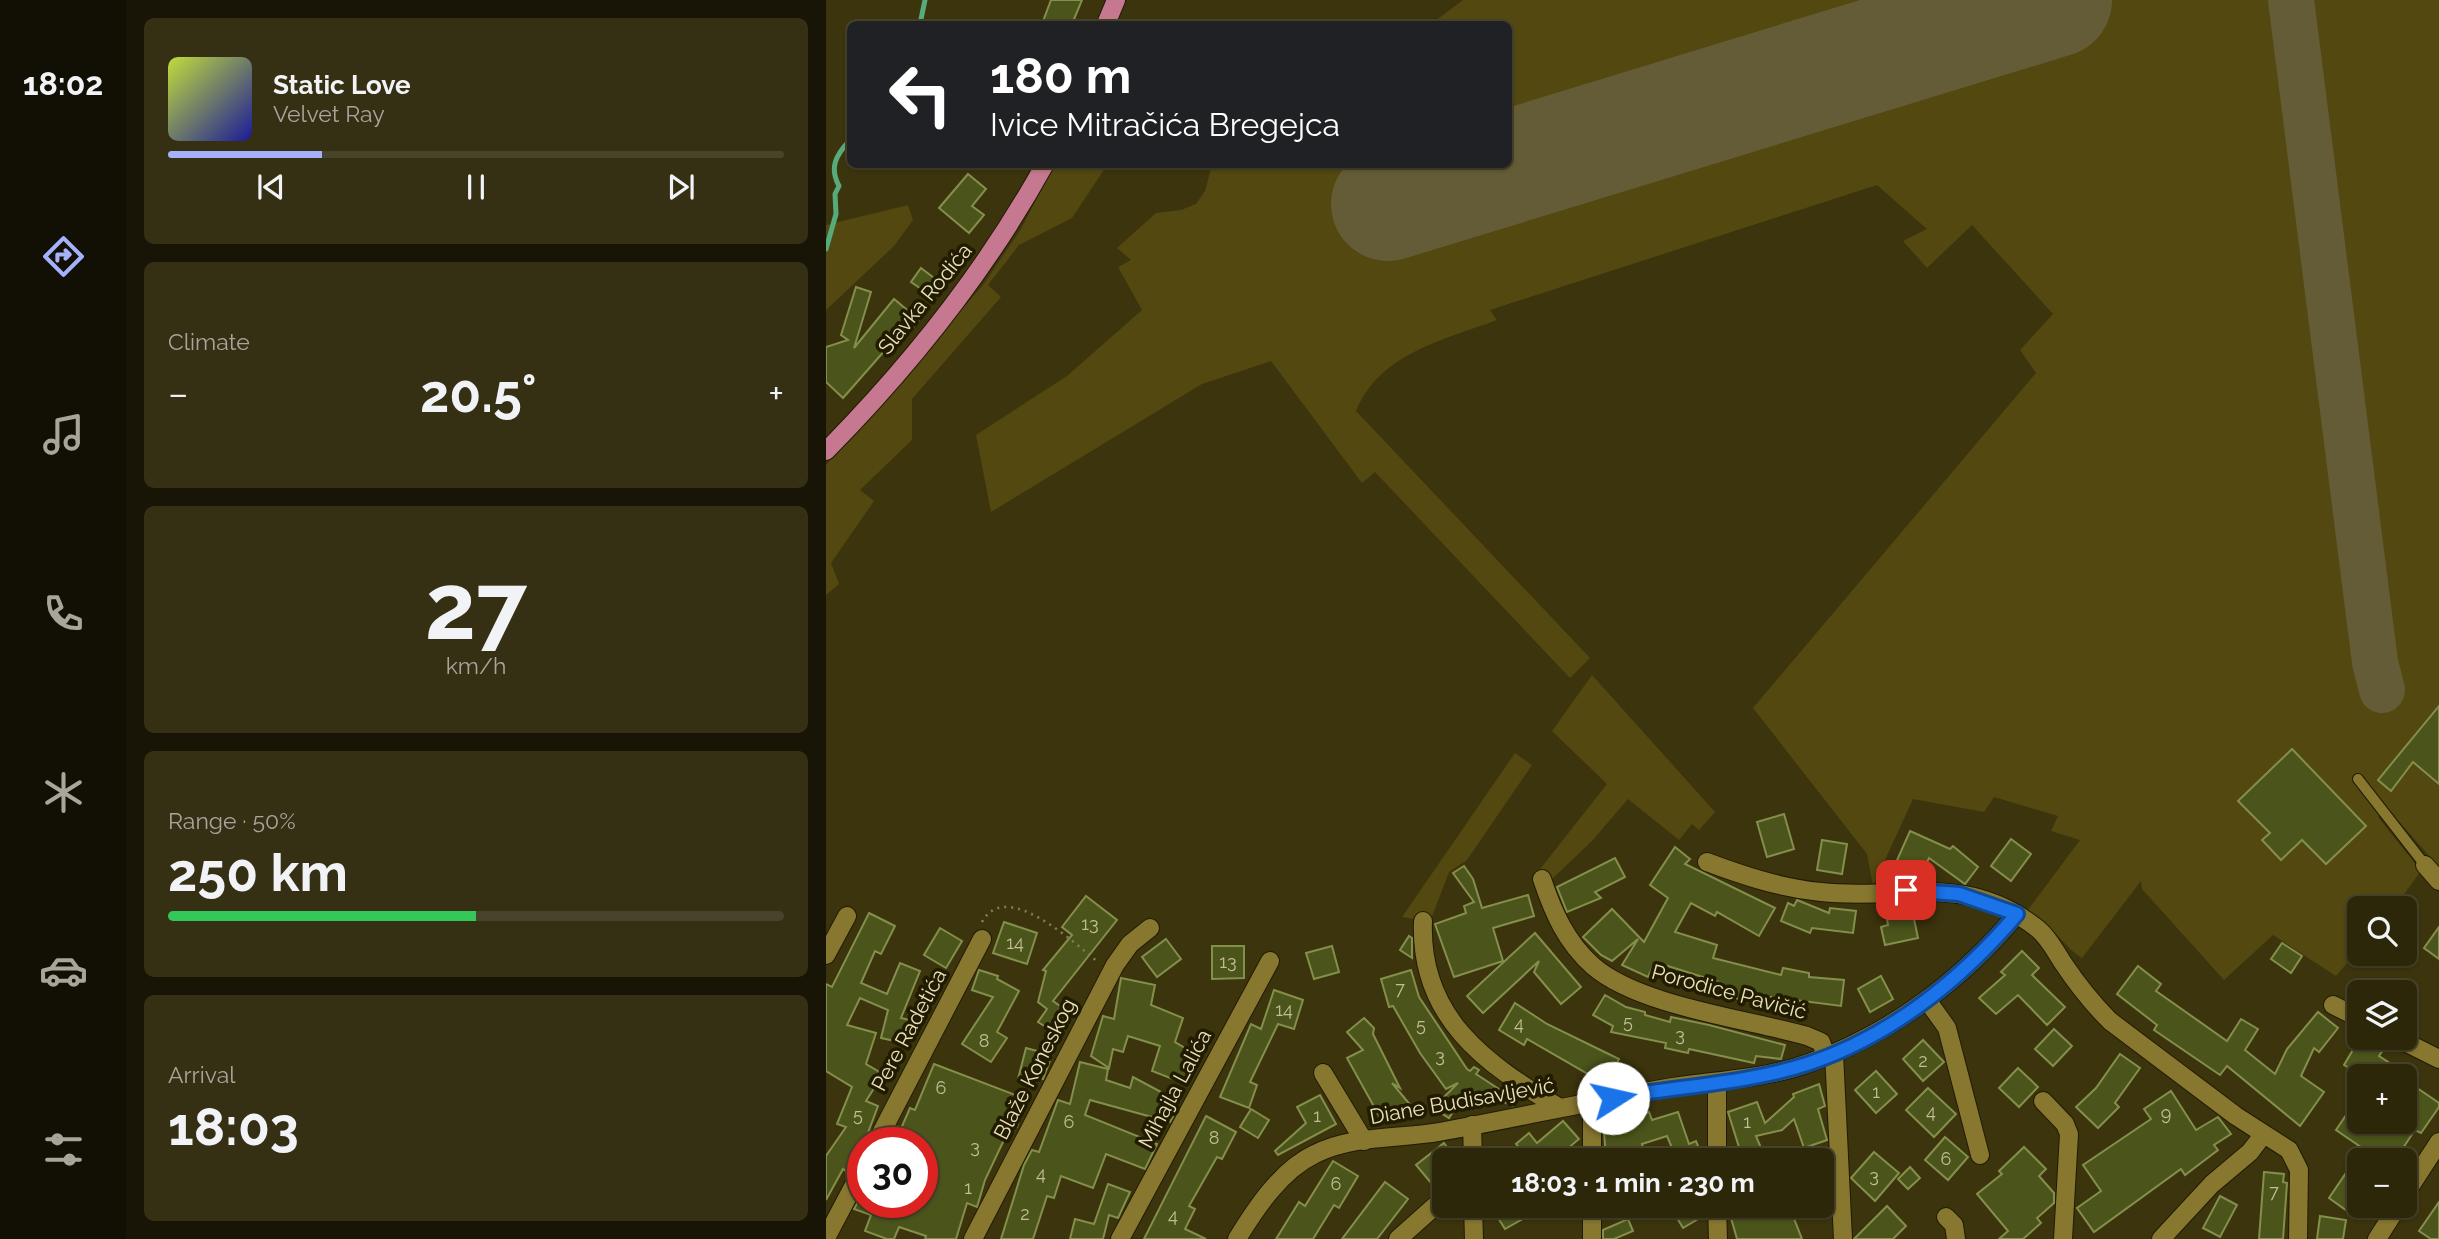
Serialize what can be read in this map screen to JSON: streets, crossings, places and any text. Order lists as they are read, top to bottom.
{
  "streets": {
    "main road": ["Slavka Rodića"],
    "street": [
      "Porodice Pavičić",
      "Pere Radetića",
      "Blaže Koneskog",
      "Mihajla Lalića",
      "Diane Budisavljević"
    ]
  },
  "crossings": [
    ["Porodice Pavičić", "Diane Budisavljević"]
  ],
  "house_numbers": [
    "13",
    "14",
    "13",
    "7",
    "14",
    "5",
    "4",
    "5",
    "3",
    "8",
    "3",
    "2",
    "6",
    "1",
    "4",
    "9",
    "5",
    "1",
    "6",
    "1",
    "8",
    "3",
    "6",
    "4",
    "3",
    "6",
    "1",
    "7",
    "2",
    "4"
  ],
  "page": {
    "tabs": "18:02",
    "turn": ["180 m", "Ivice Mitračića Bregejca"],
    "song": ["Static Love", "Velvet Ray"],
    "tile": [
      "Climate",
      ["27", "km/h"],
      ["Range · 50%", "250 km"],
      ["Arrival", "18:03"]
    ],
    "heat": ["−", "20.5°", "+"],
    "map_buttons": ["+", "−"],
    "limit": "30",
    "trip": "18:03 · 1 min · 230 m"
  }
}
